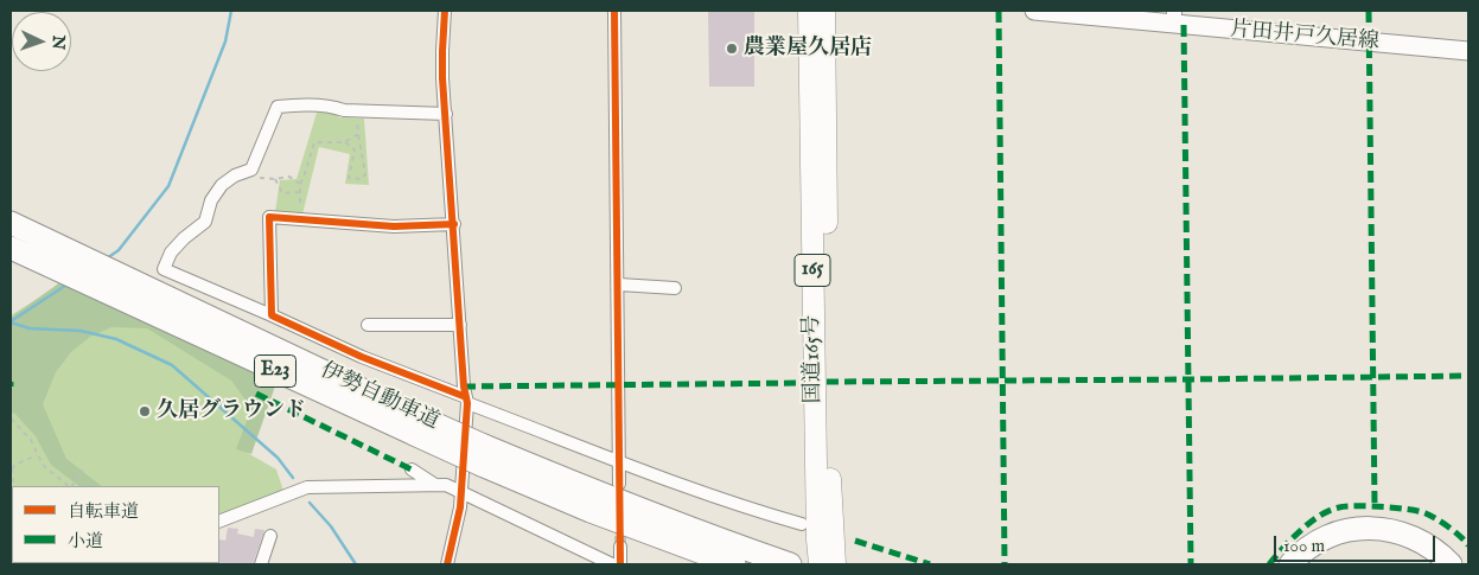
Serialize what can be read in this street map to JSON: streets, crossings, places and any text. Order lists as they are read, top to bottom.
{
  "streets": {
    "highway": [
      "165",
      "国道165号",
      "E23",
      "伊勢自動車道"
    ],
    "main road": ["片田井戸久居線"]
  },
  "places": ["農業屋久居店", "久居グラウンド"],
  "legend": ["自転車道", "小道"],
  "scale_bar": "100 m",
  "north": "right"
}
